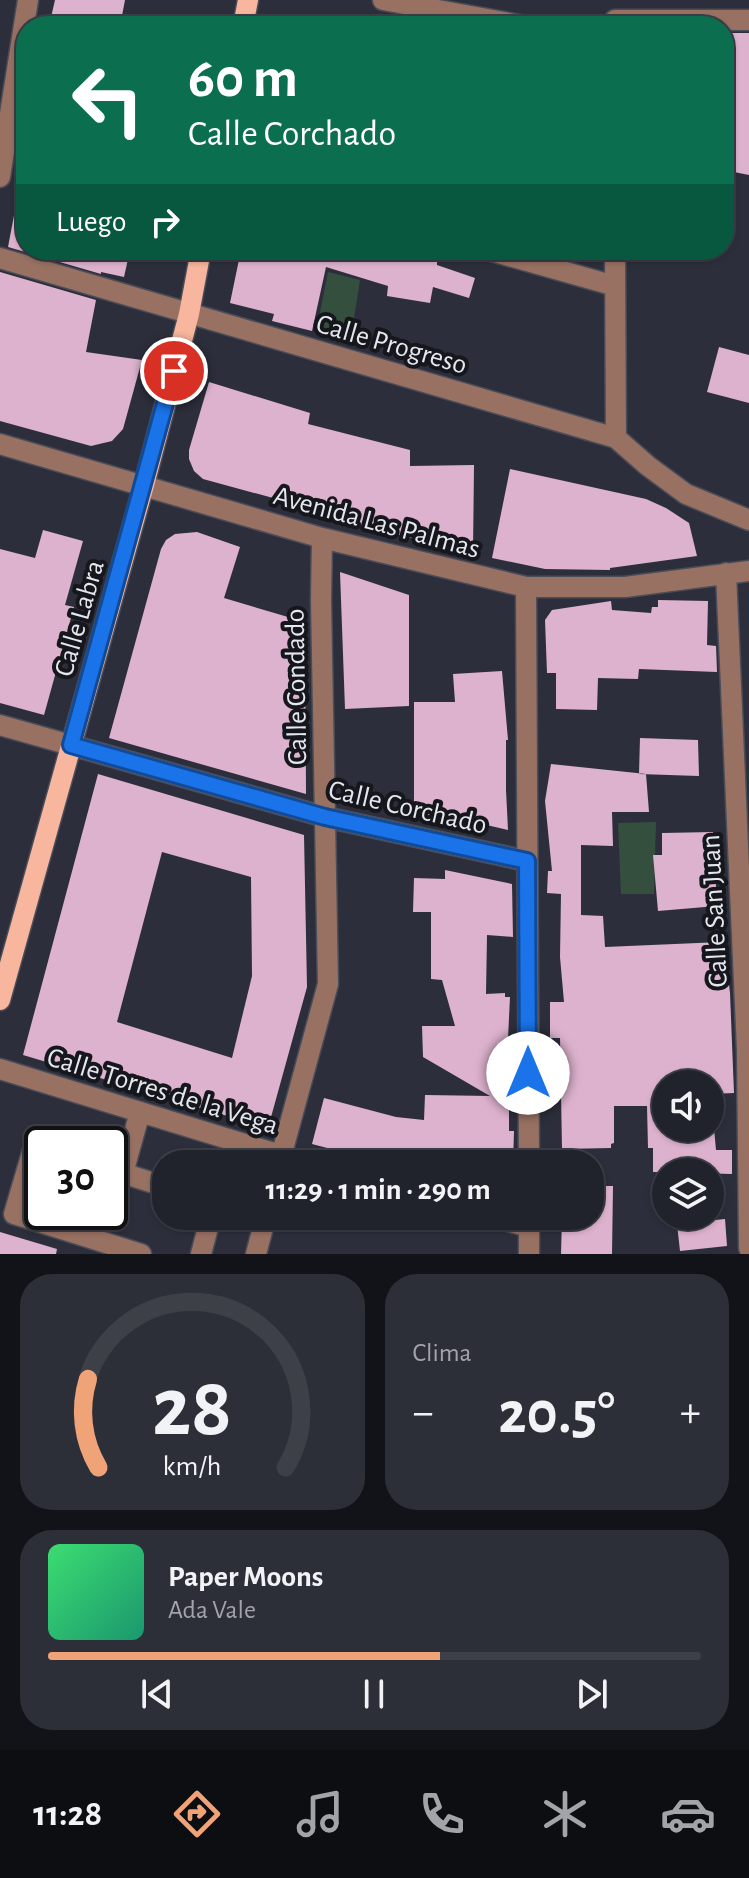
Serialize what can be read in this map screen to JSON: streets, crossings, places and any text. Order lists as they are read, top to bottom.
{
  "streets": {
    "main road": ["Calle Labra"],
    "street": [
      "Calle Progreso",
      "Avenida Las Palmas",
      "Calle Condado",
      "Calle Corchado",
      "Calle San Juan",
      "Calle Torres de la Vega"
    ]
  },
  "crossings": [
    ["Calle Progreso", "Calle Labra"],
    ["Avenida Las Palmas", "Calle Labra"],
    ["Avenida Las Palmas", "Calle Condado"],
    ["Avenida Las Palmas", "Calle San Juan"],
    ["Calle Labra", "Calle Corchado"],
    ["Calle Condado", "Calle Corchado"]
  ],
  "page": {
    "turn": ["60 m", "Calle Corchado"],
    "then": "Luego",
    "limit": "30",
    "trip": "11:29 · 1 min · 290 m",
    "tile": "Clima",
    "heat": ["−", "20.5°", "+"],
    "song": ["Paper Moons", "Ada Vale"],
    "tabs": "11:28",
    "gauge": ["28", "km/h"]
  }
}
